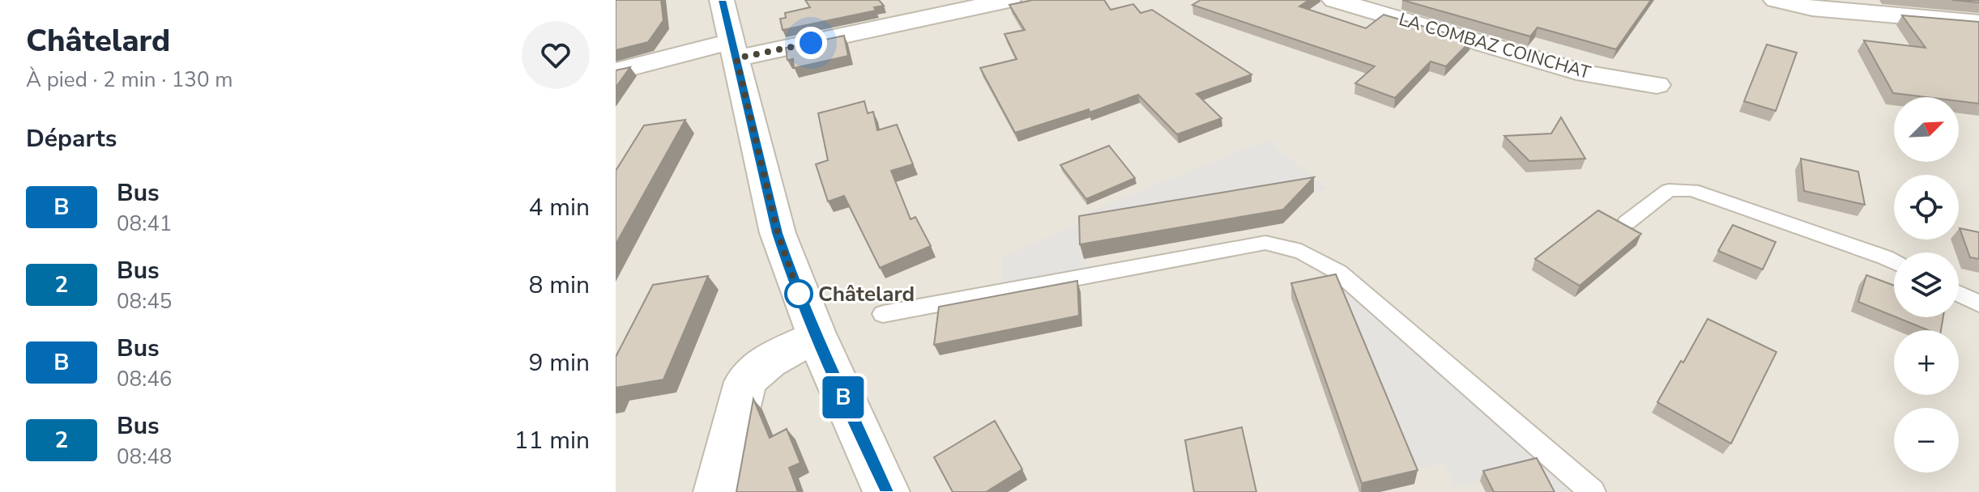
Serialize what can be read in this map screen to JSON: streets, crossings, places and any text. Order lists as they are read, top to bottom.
{
  "streets": {
    "street": ["LA COMBAZ COINCHAT"]
  },
  "places": ["Châtelard"],
  "lines": ["bus line B"],
  "north": "top right",
  "page": {
    "heading": [
      ["Châtelard", "À pied · 2 min · 130 m"],
      "Départs"
    ],
    "on_map": "B",
    "map_buttons": ["+", "−"],
    "list": [
      {
        "mark": "B",
        "name": "Bus",
        "note": "08:41",
        "value": "4 min"
      },
      {
        "mark": "2",
        "name": "Bus",
        "note": "08:45",
        "value": "8 min"
      },
      {
        "mark": "B",
        "name": "Bus",
        "note": "08:46",
        "value": "9 min"
      },
      {
        "mark": "2",
        "name": "Bus",
        "note": "08:48",
        "value": "11 min"
      }
    ]
  }
}
